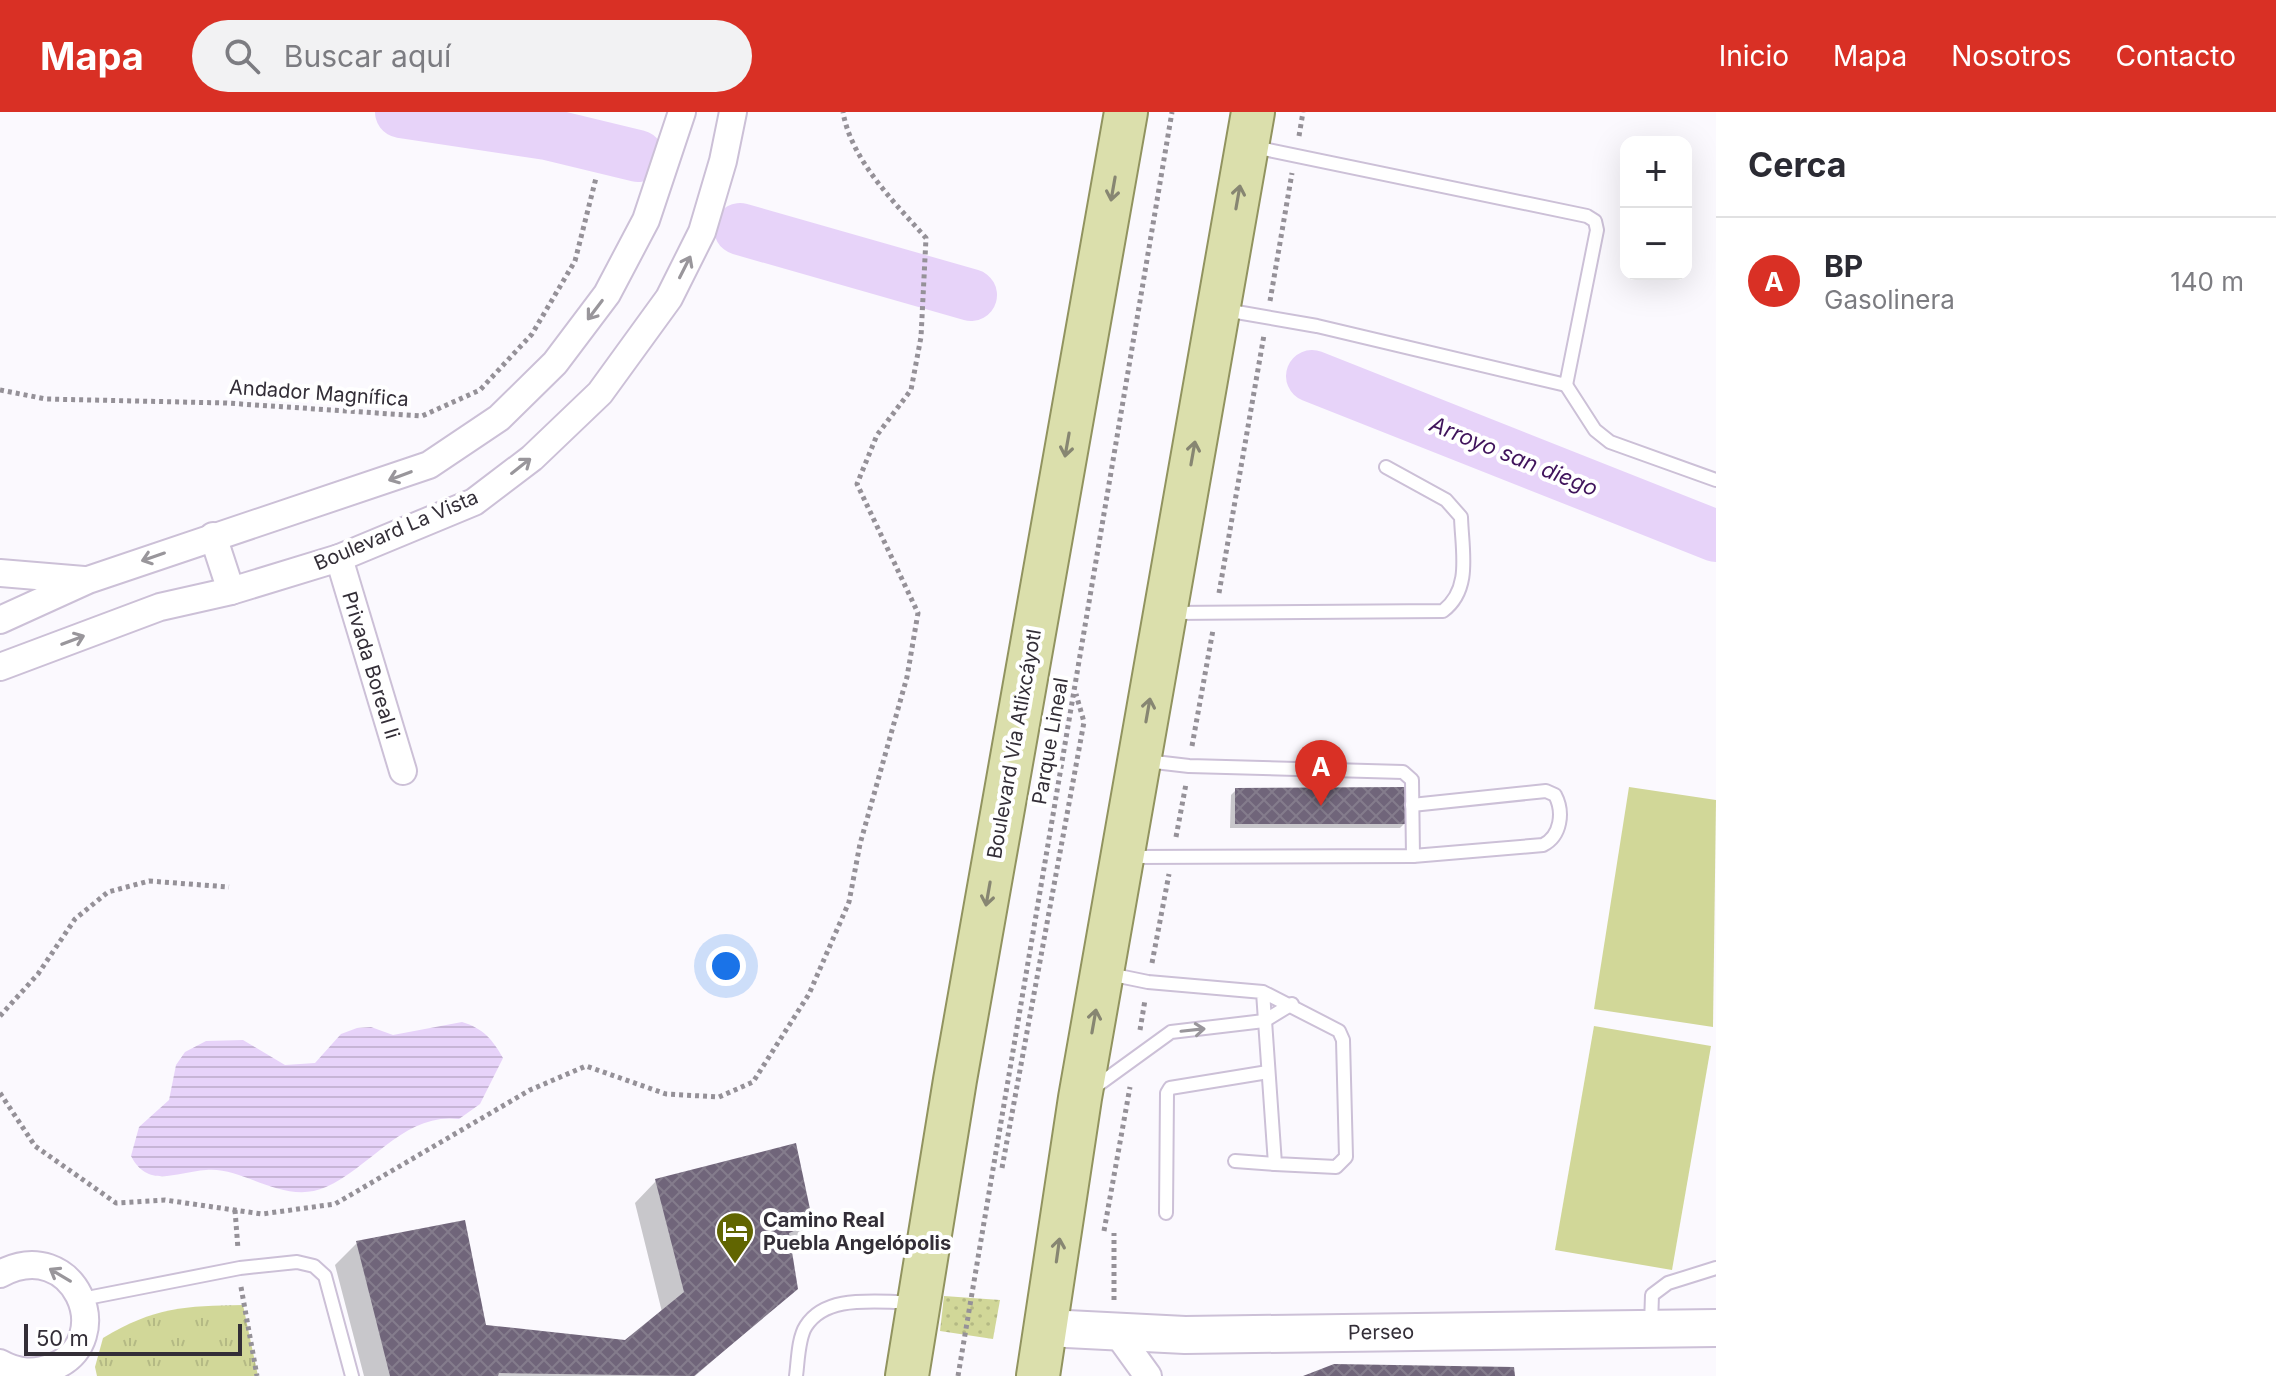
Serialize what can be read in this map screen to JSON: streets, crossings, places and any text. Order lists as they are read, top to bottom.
{
  "streets": {
    "main road": ["Boulevard Vía Atlixcáyotl"],
    "street": ["Boulevard La Vista", "Privada Boreal Ii", "Perseo"],
    "path": ["Andador Magnífica", "Parque Lineal"]
  },
  "crossings": [
    ["Boulevard La Vista", "Privada Boreal Ii"]
  ],
  "water": ["Arroyo san diego"],
  "places": {
    "hotel": ["Camino Real Puebla Angelópolis"]
  },
  "scale_bar": "50 m",
  "page": {
    "header": "Mapa",
    "search": "Buscar aquí",
    "nav": [
      "Inicio",
      "Mapa",
      "Nosotros",
      "Contacto"
    ],
    "heading": "Cerca",
    "map_buttons": ["+", "−"],
    "list": [
      {
        "mark": "A",
        "name": "BP",
        "note": "Gasolinera",
        "value": "140 m"
      }
    ],
    "pins": "A",
    "scale": "50 m"
  }
}
